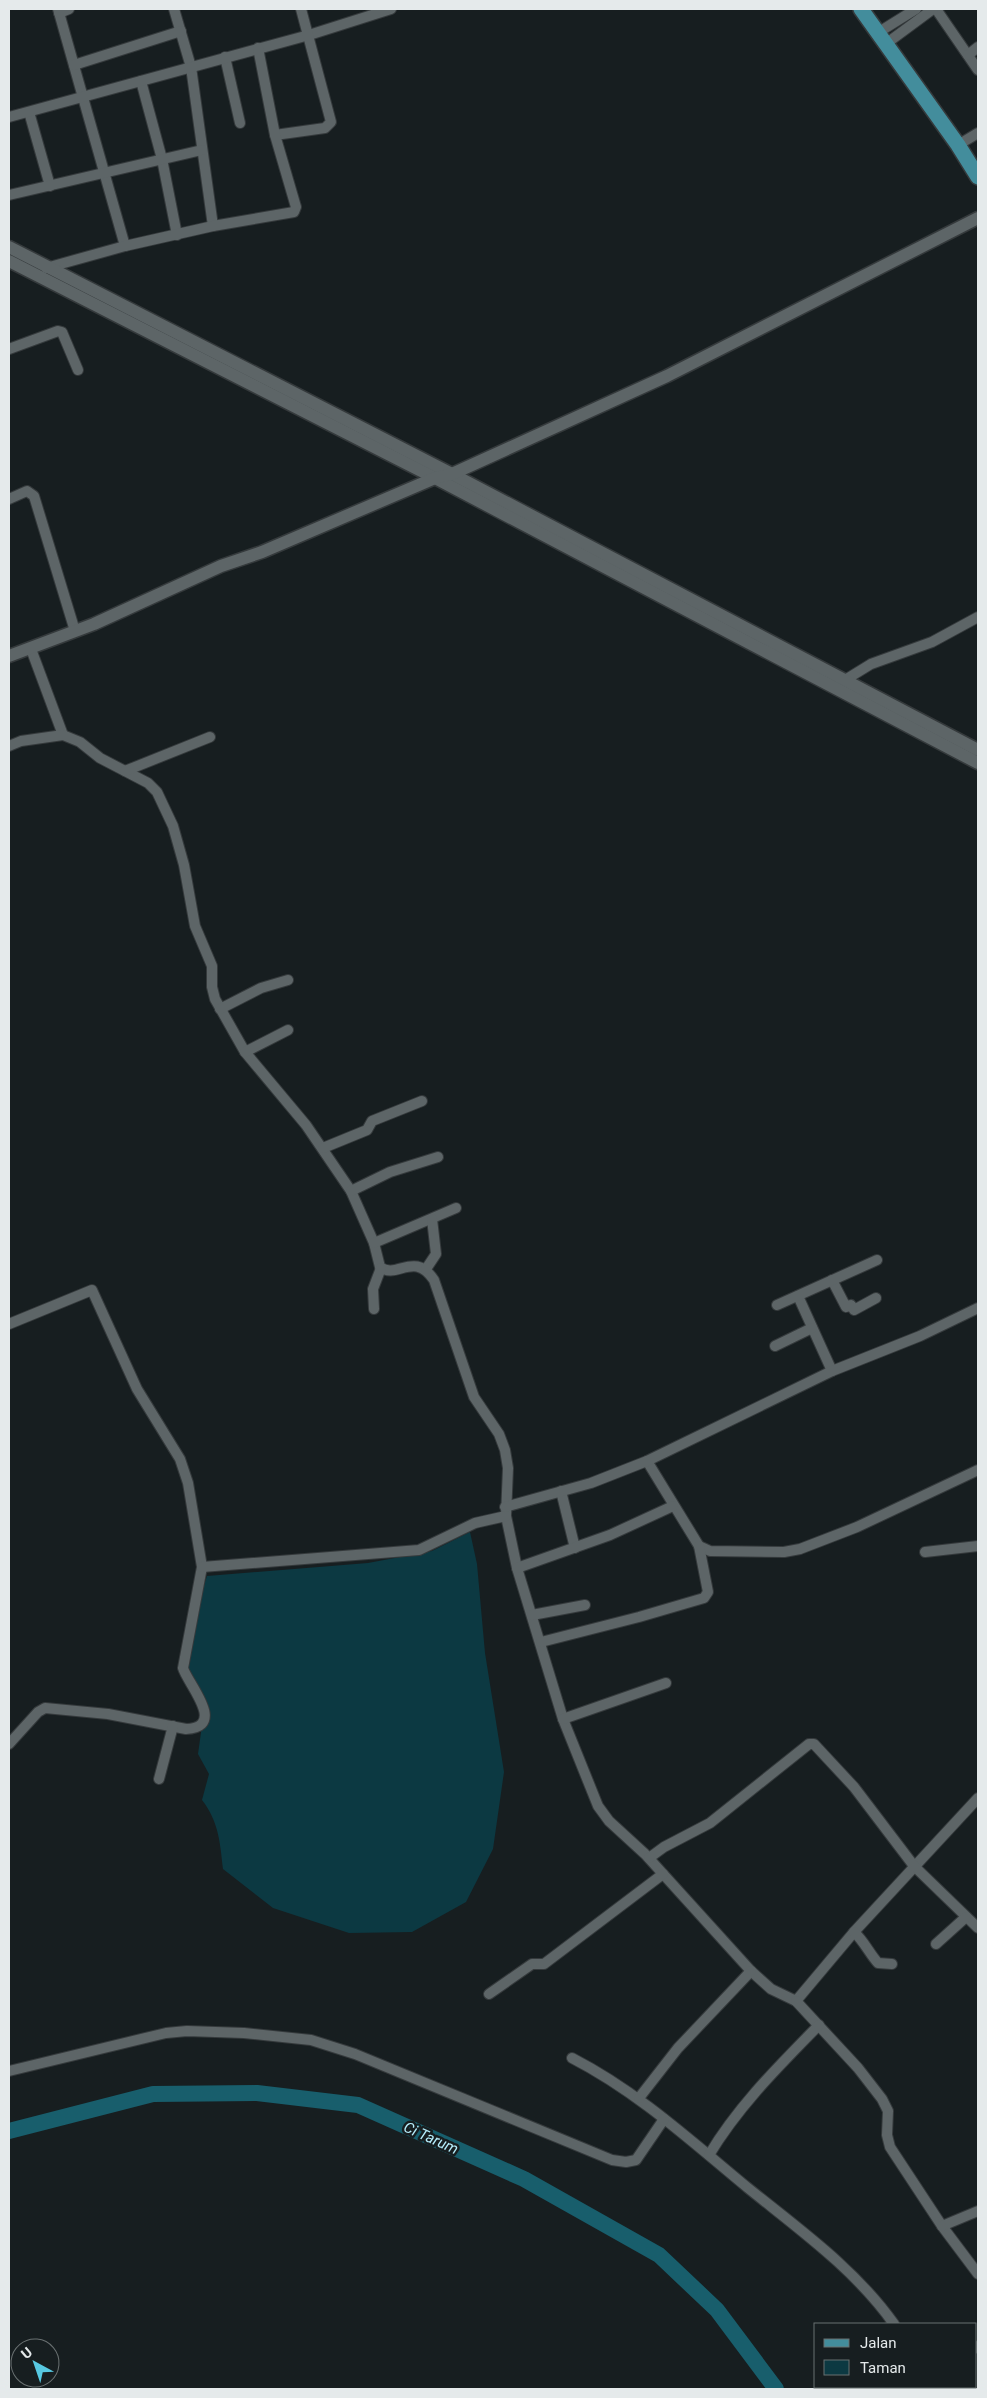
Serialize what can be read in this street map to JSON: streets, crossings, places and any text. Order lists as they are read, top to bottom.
{
  "water": ["Ci Tarum"],
  "legend": ["Jalan", "Taman"],
  "north": "top left"
}
